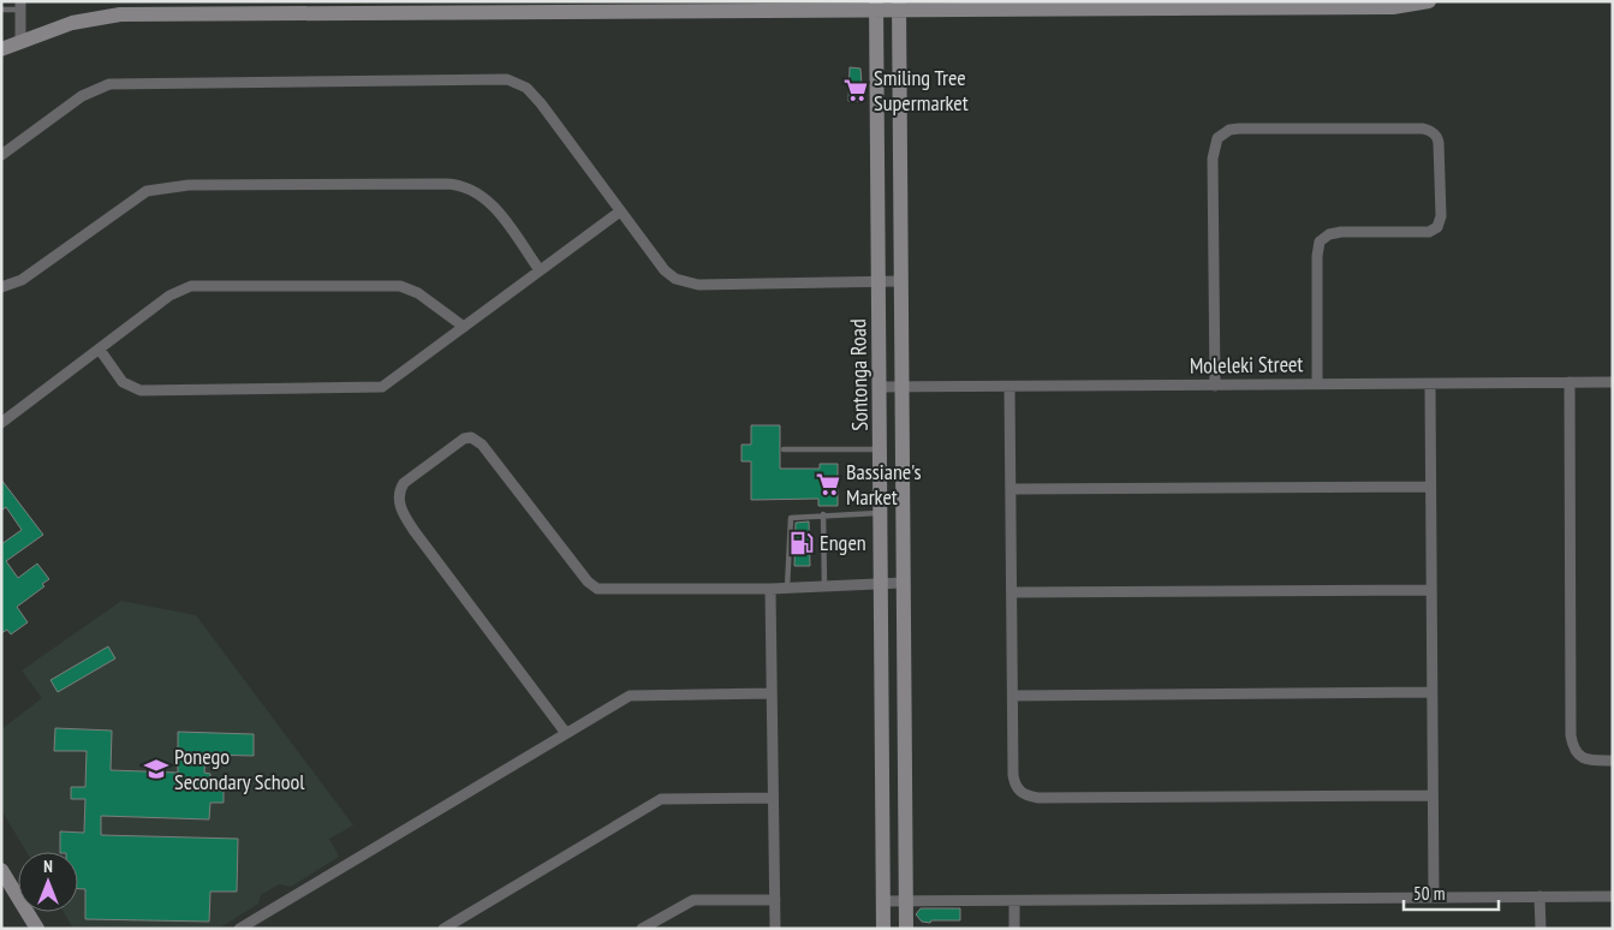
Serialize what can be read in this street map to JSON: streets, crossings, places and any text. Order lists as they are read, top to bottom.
{
  "streets": {
    "main road": ["Sontonga Road"],
    "street": ["Moleleki Street"]
  },
  "crossings": [
    ["Moleleki Street", "Sontonga Road"]
  ],
  "places": {
    "supermarket": ["Smiling Tree Supermarket", "Bassiane's Market"],
    "fuel station": ["Engen"],
    "school or university": ["Ponego Secondary School"]
  },
  "scale_bar": "50 m",
  "north": "top"
}
